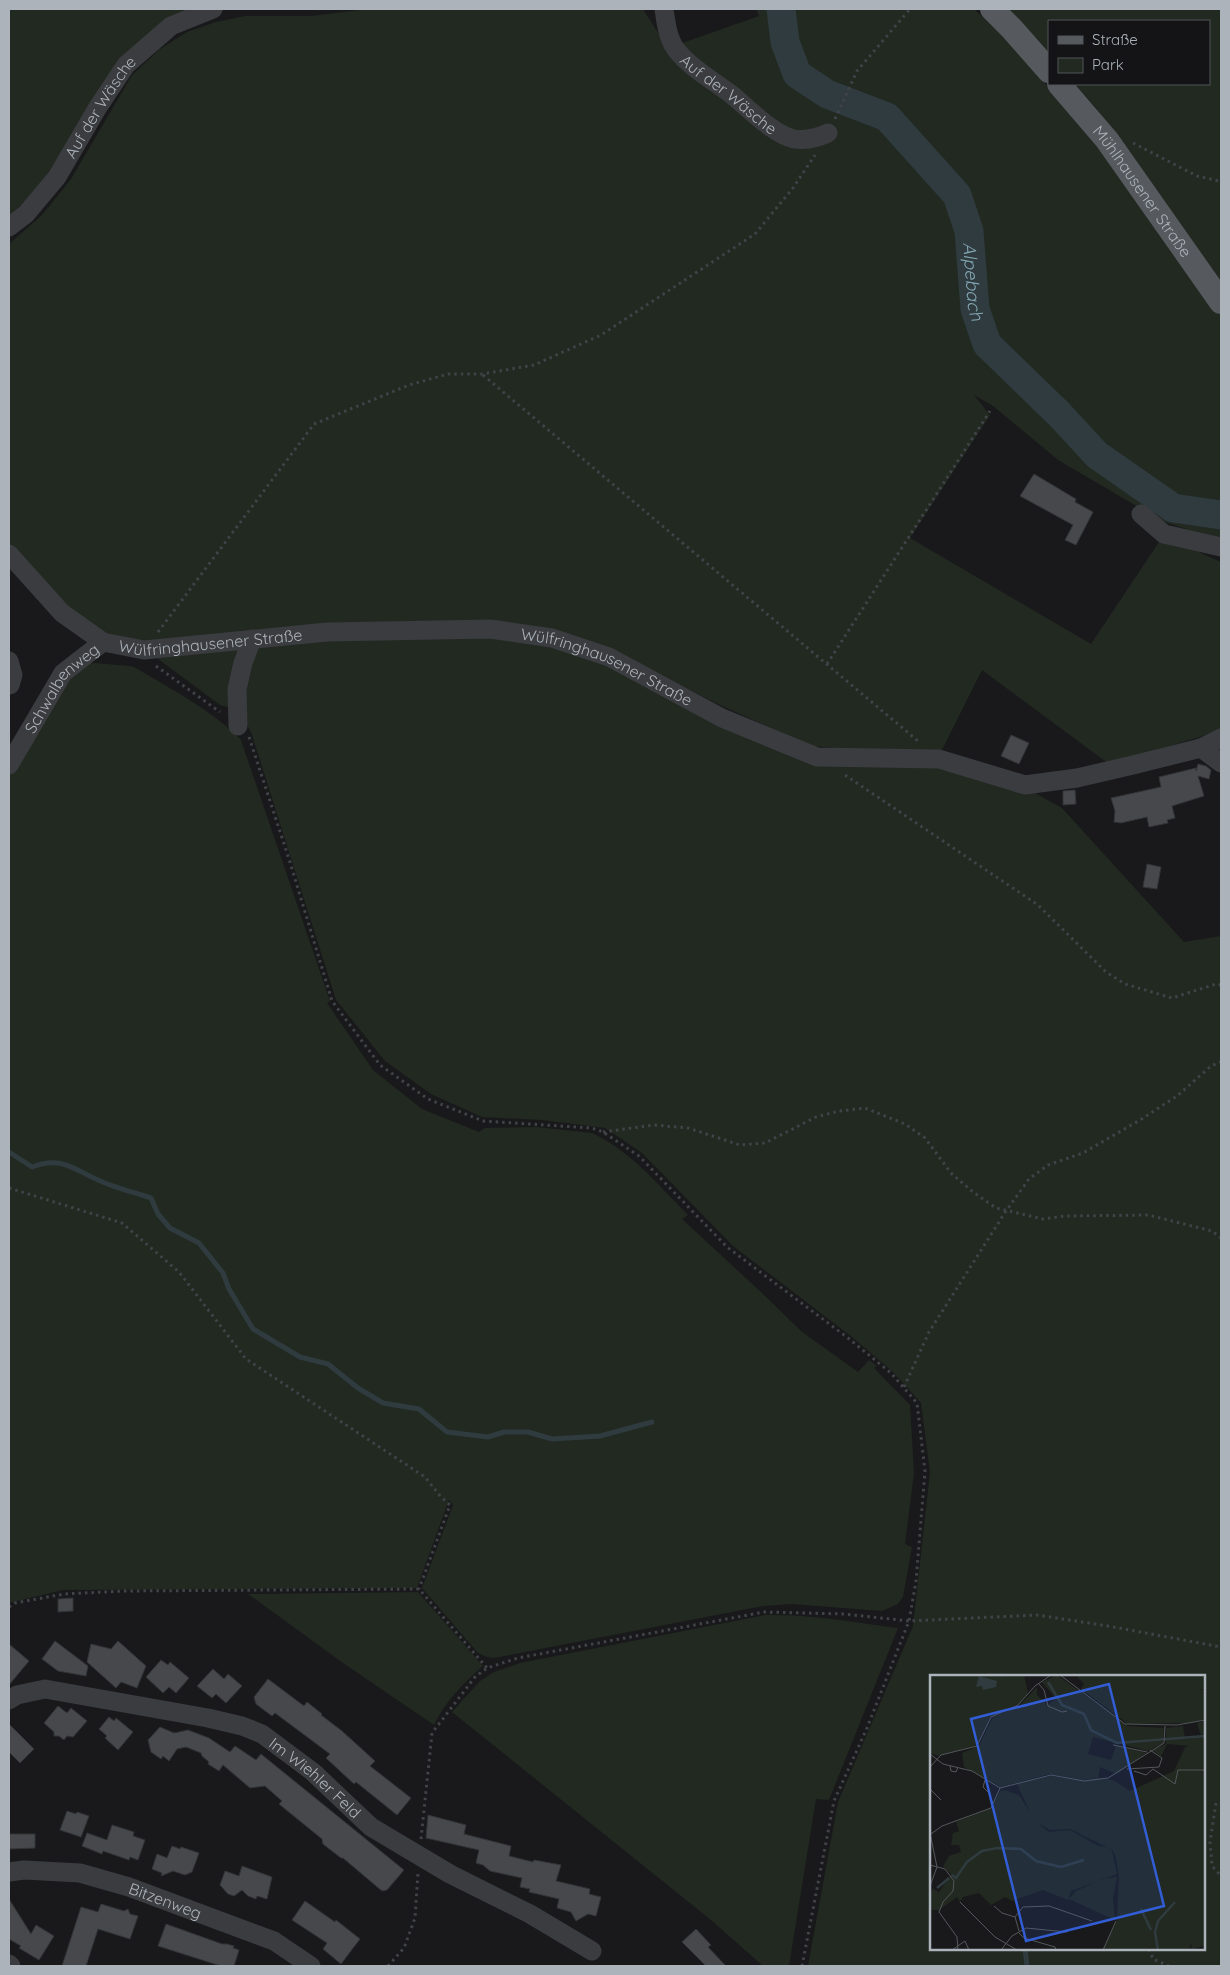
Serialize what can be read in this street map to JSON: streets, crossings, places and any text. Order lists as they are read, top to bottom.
{
  "streets": {
    "main road": ["Mühlhausener Straße"],
    "street": [
      "Auf der Wäsche",
      "Wülfringhausener Straße",
      "Schwalbenweg",
      "Im Wiehler Feld",
      "Bitzenweg"
    ]
  },
  "crossings": [
    ["Wülfringhausener Straße", "Schwalbenweg"]
  ],
  "water": ["Alpebach"],
  "legend": ["Straße", "Park"]
}
